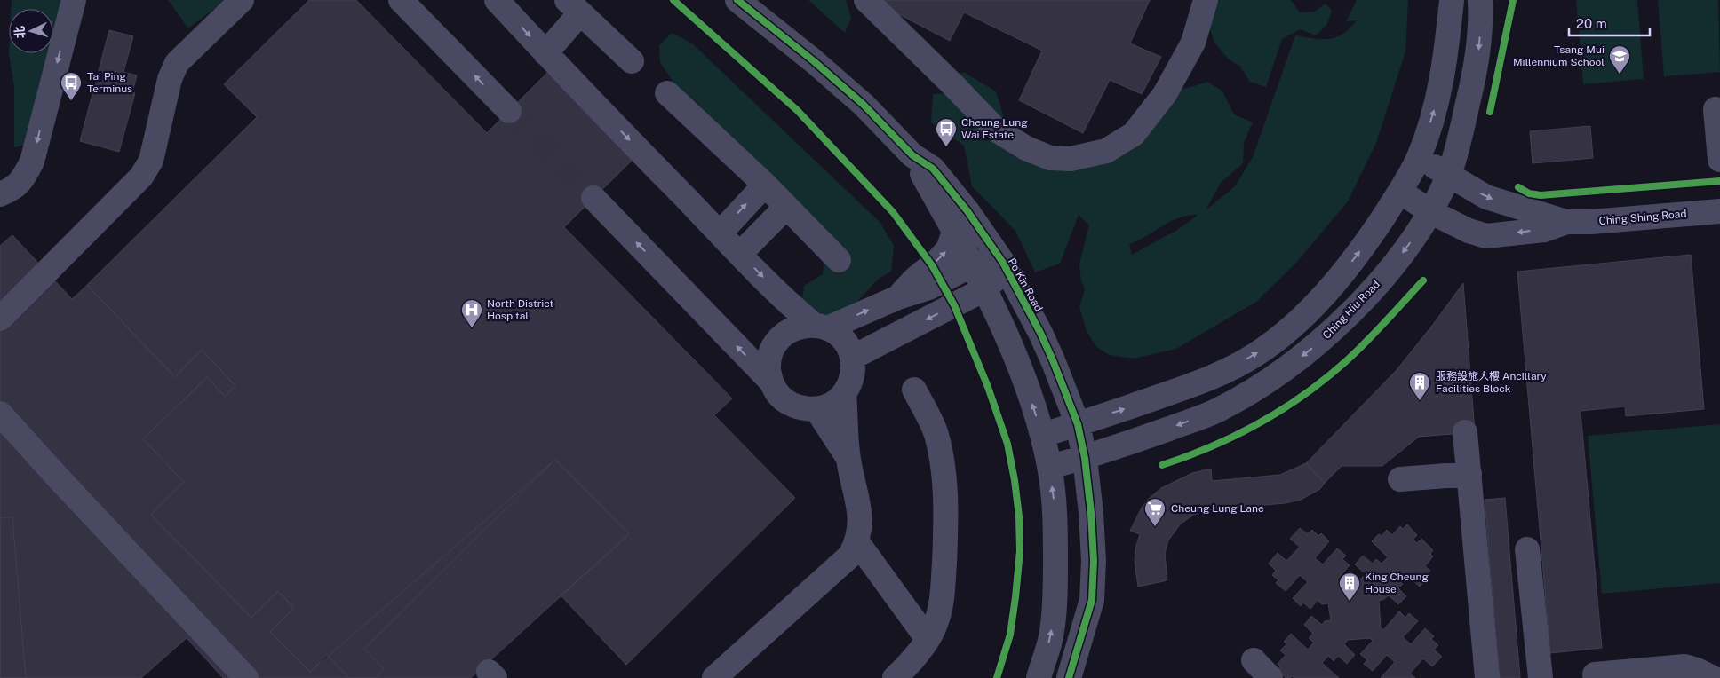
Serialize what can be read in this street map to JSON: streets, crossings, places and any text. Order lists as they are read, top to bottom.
{
  "streets": {
    "street": ["Ching Shing Road", "Po Kin Road", "Ching Hiu Road"]
  },
  "crossings": [
    ["Ching Shing Road", "Ching Hiu Road"],
    ["Po Kin Road", "Ching Hiu Road"]
  ],
  "places": {
    "school or university": ["Tsang Mui Millennium School"],
    "bus stop": ["Tai Ping Terminus", "Cheung Lung Wai Estate"],
    "hospital": ["North District Hospital"],
    "building": ["服務設施大樓 Ancillary Facilities Block", "King Cheung House"],
    "supermarket": ["Cheung Lung Lane"]
  },
  "scale_bar": "20 m",
  "north": "left"
}
